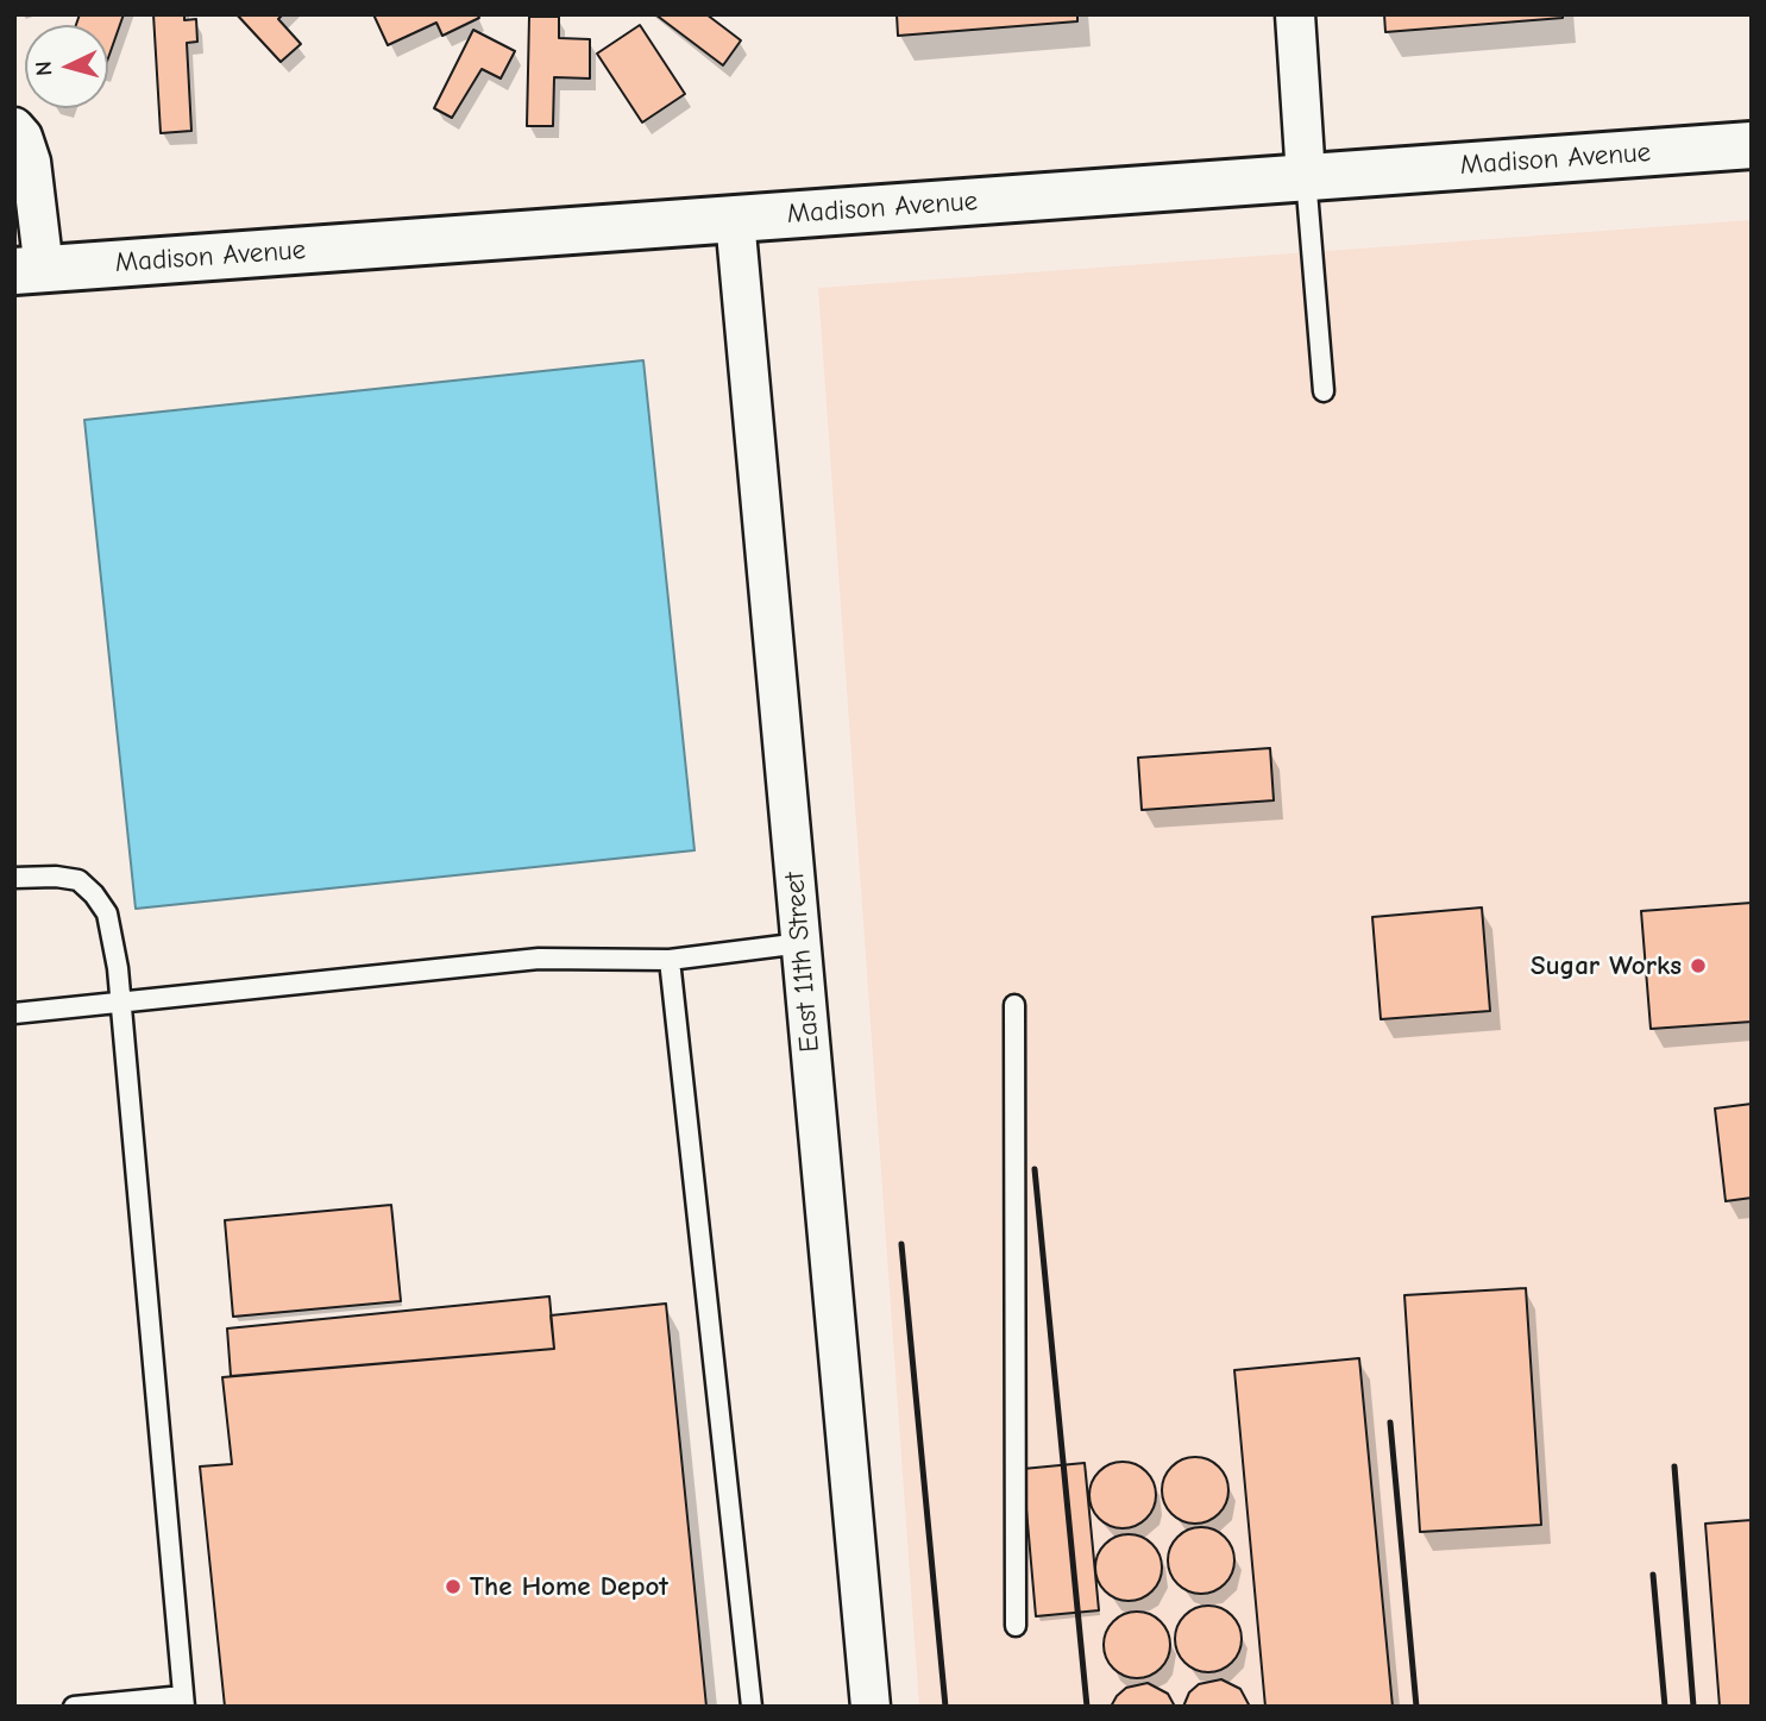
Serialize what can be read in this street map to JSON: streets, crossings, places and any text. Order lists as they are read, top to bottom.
{
  "streets": {
    "main road": ["Madison Avenue"],
    "street": ["East 11th Street"]
  },
  "crossings": [
    ["Madison Avenue", "East 11th Street"]
  ],
  "places": ["Sugar Works", "The Home Depot"],
  "north": "left"
}
